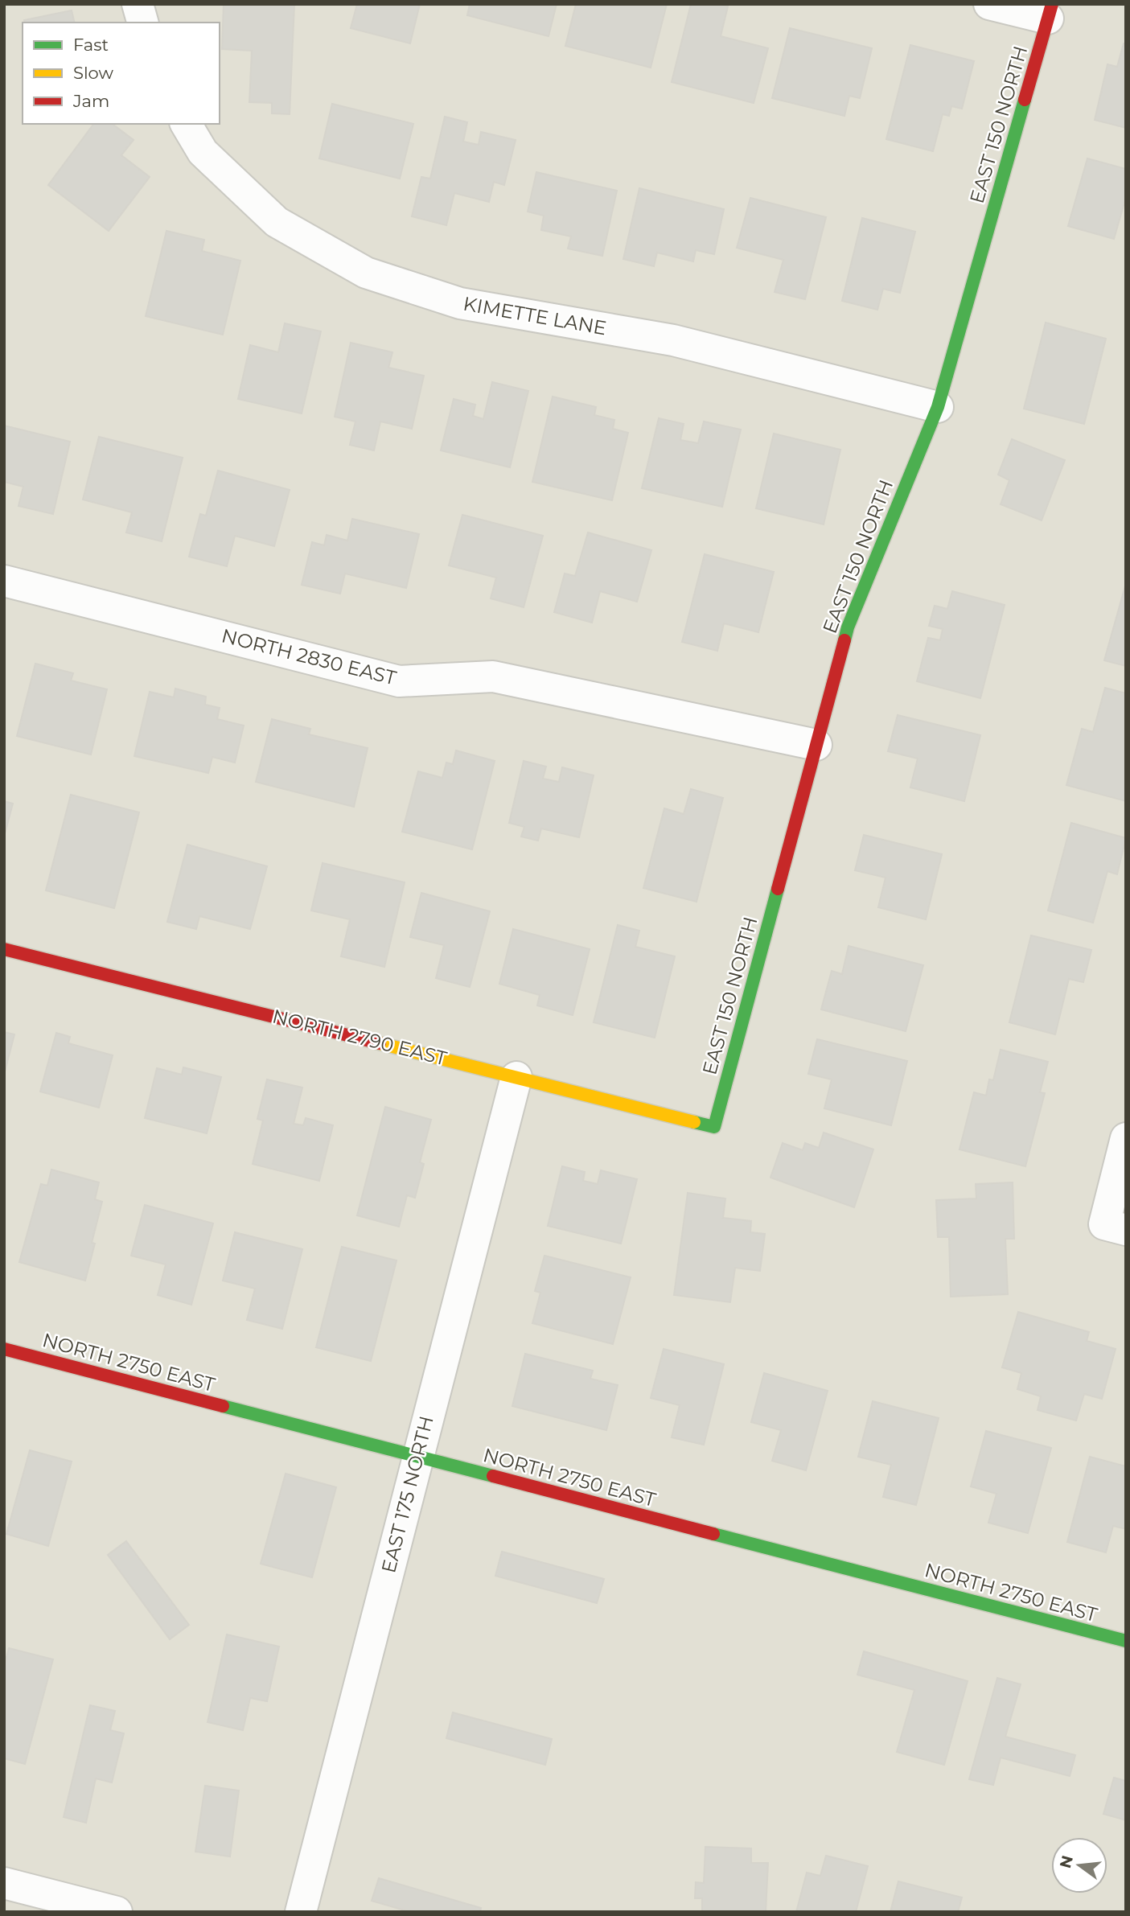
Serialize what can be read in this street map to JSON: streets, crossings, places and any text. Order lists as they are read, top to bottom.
{
  "streets": {
    "street": [
      "EAST 150 NORTH",
      "KIMETTE LANE",
      "NORTH 2830 EAST",
      "NORTH 2790 EAST",
      "NORTH 2750 EAST",
      "EAST 175 NORTH"
    ]
  },
  "crossings": [
    ["EAST 150 NORTH", "KIMETTE LANE"],
    ["EAST 150 NORTH", "NORTH 2830 EAST"],
    ["EAST 150 NORTH", "NORTH 2790 EAST"],
    ["NORTH 2790 EAST", "EAST 175 NORTH"],
    ["NORTH 2750 EAST", "EAST 175 NORTH"]
  ],
  "legend": ["Fast", "Slow", "Jam"],
  "north": "left"
}
